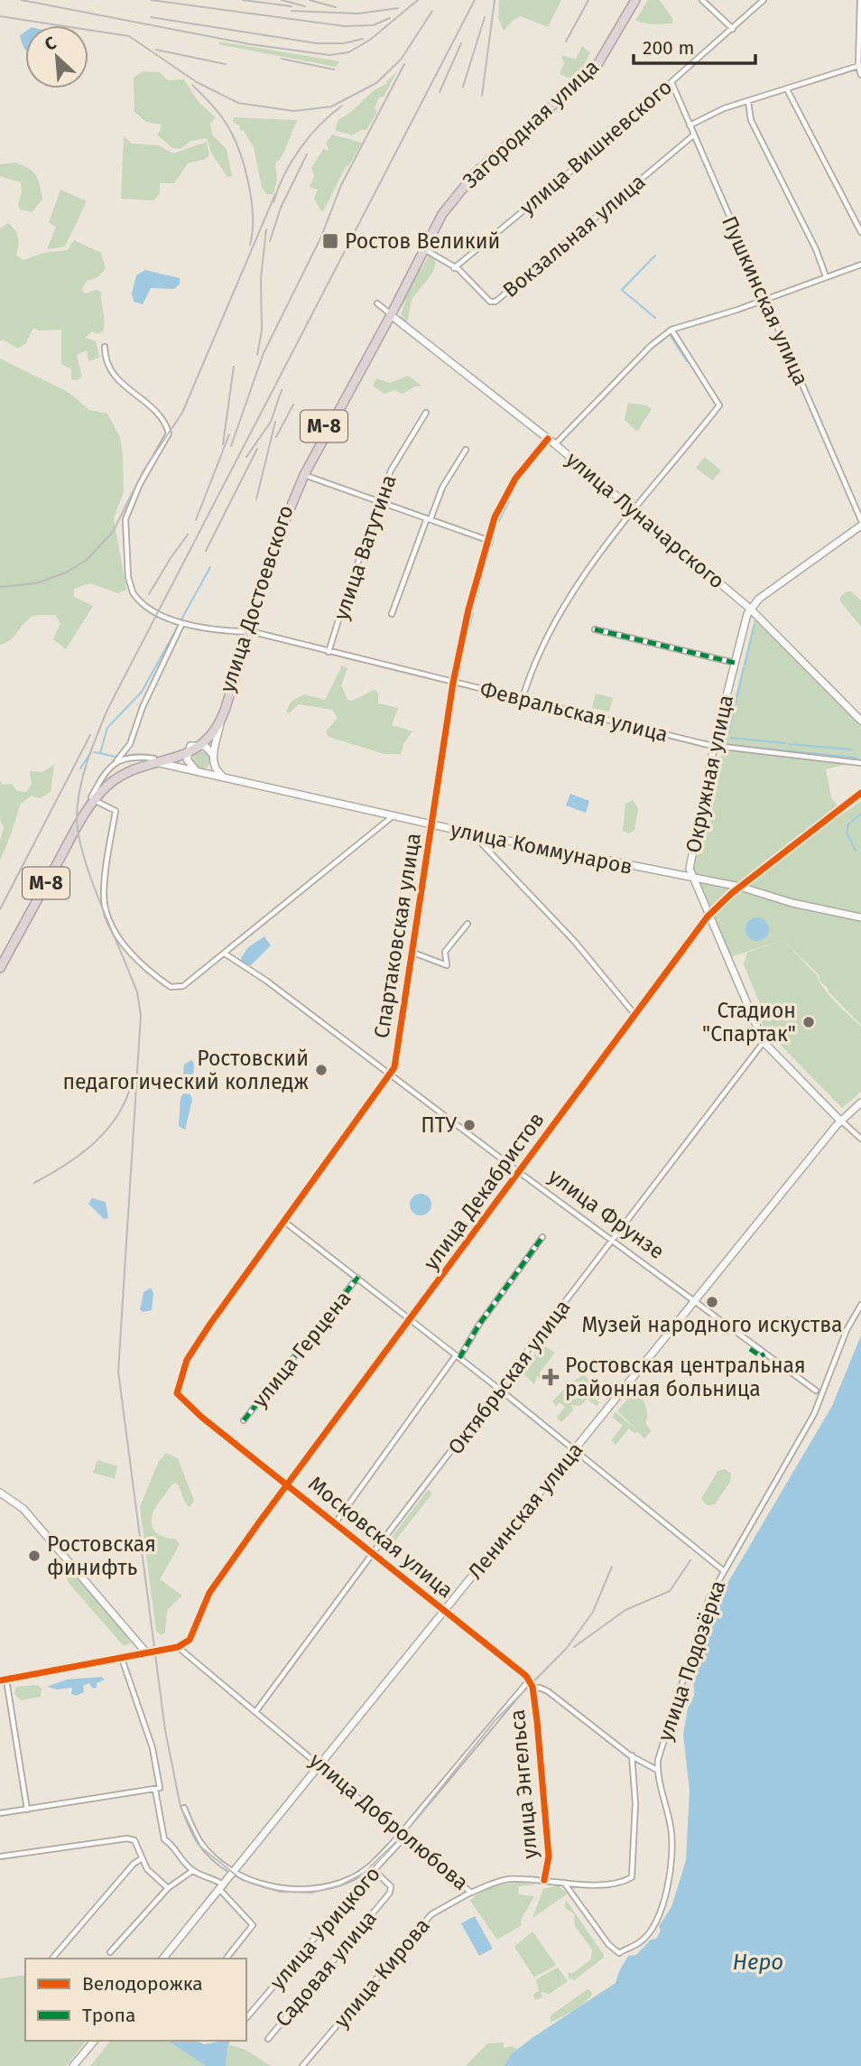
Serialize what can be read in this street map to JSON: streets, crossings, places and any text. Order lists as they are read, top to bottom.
{
  "streets": {
    "highway": ["Загородная улица", "М-8", "улица Достоевского"],
    "street": [
      "улица Вишневского",
      "Вокзальная улица",
      "Пушкинская улица",
      "улица Луначарского",
      "улица Ватутина",
      "Февральская улица",
      "Окружная улица",
      "улица Коммунаров",
      "Спартаковская улица",
      "улица Декабристов",
      "улица Фрунзе",
      "улица Герцена",
      "Октябрьская улица",
      "Ленинская улица",
      "Московская улица",
      "улица Подозёрка",
      "улица Энгельса",
      "улица Добролюбова",
      "улица Урицкого",
      "Садовая улица",
      "улица Кирова"
    ]
  },
  "crossings": [
    ["Загородная улица", "Вокзальная улица"],
    ["Загородная улица", "улица Луначарского"],
    ["Загородная улица", "улица Достоевского"],
    ["улица Вишневского", "Вокзальная улица"],
    ["улица Вишневского", "Пушкинская улица"],
    ["Вокзальная улица", "Пушкинская улица"],
    ["М-8", "улица Достоевского"],
    ["М-8", "улица Коммунаров"],
    ["улица Луначарского", "улица Достоевского"],
    ["улица Луначарского", "Окружная улица"],
    ["улица Луначарского", "Спартаковская улица"],
    ["улица Ватутина", "Февральская улица"],
    ["улица Достоевского", "Февральская улица"],
    ["улица Достоевского", "улица Коммунаров"],
    ["Февральская улица", "Окружная улица"],
    ["Февральская улица", "Спартаковская улица"],
    ["Окружная улица", "улица Коммунаров"],
    ["Окружная улица", "улица Декабристов"],
    ["Окружная улица", "Октябрьская улица"],
    ["Окружная улица", "Ленинская улица"],
    ["улица Коммунаров", "Спартаковская улица"],
    ["улица Коммунаров", "улица Декабристов"],
    ["Спартаковская улица", "улица Фрунзе"],
    ["Спартаковская улица", "Московская улица"],
    ["улица Декабристов", "улица Фрунзе"],
    ["улица Декабристов", "Московская улица"],
    ["улица Декабристов", "улица Добролюбова"],
    ["улица Фрунзе", "Октябрьская улица"],
    ["улица Фрунзе", "Ленинская улица"],
    ["Октябрьская улица", "Московская улица"],
    ["Октябрьская улица", "улица Добролюбова"],
    ["Ленинская улица", "Московская улица"],
    ["Ленинская улица", "улица Добролюбова"],
    ["Ленинская улица", "улица Урицкого"],
    ["Московская улица", "улица Подозёрка"],
    ["Московская улица", "улица Энгельса"],
    ["Московская улица", "улица Урицкого"],
    ["улица Подозёрка", "улица Добролюбова"],
    ["улица Энгельса", "улица Добролюбова"],
    ["улица Энгельса", "улица Урицкого"],
    ["улица Добролюбова", "улица Урицкого"],
    ["улица Добролюбова", "улица Кирова"],
    ["улица Урицкого", "Садовая улица"]
  ],
  "water": ["Неро"],
  "places": {
    "transit": ["Ростов Великий"],
    "other": [
      "Стадион \"Спартак\"",
      "Ростовский педагогический колледж",
      "ПТУ",
      "Музей народного искуства",
      "Ростовская финифть"
    ],
    "health": ["Ростовская центральная районная больница"]
  },
  "legend": ["Велодорожка", "Тропа"],
  "scale_bar": "200 m",
  "north": "top left"
}
